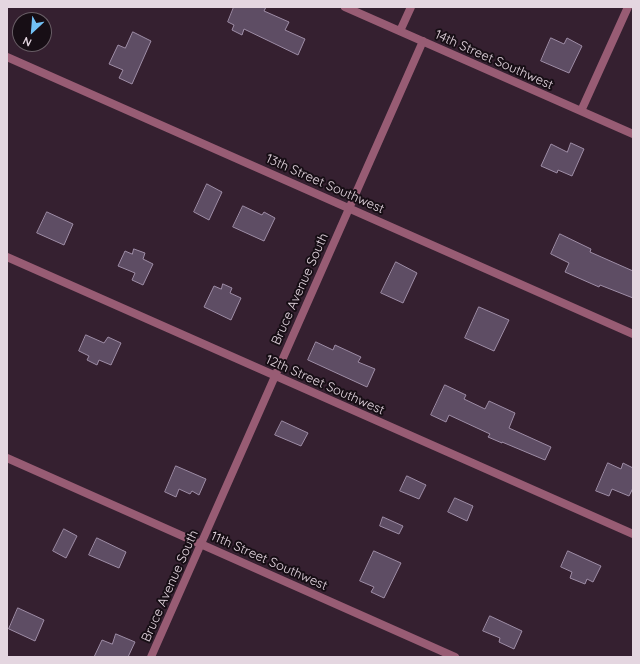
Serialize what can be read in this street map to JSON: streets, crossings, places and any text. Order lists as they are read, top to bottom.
{
  "streets": {
    "street": [
      "14th Street Southwest",
      "13th Street Southwest",
      "Bruce Avenue South",
      "12th Street Southwest",
      "11th Street Southwest"
    ]
  },
  "crossings": [
    ["14th Street Southwest", "Bruce Avenue South"],
    ["13th Street Southwest", "Bruce Avenue South"],
    ["Bruce Avenue South", "12th Street Southwest"],
    ["Bruce Avenue South", "11th Street Southwest"]
  ],
  "north": "bottom left"
}
